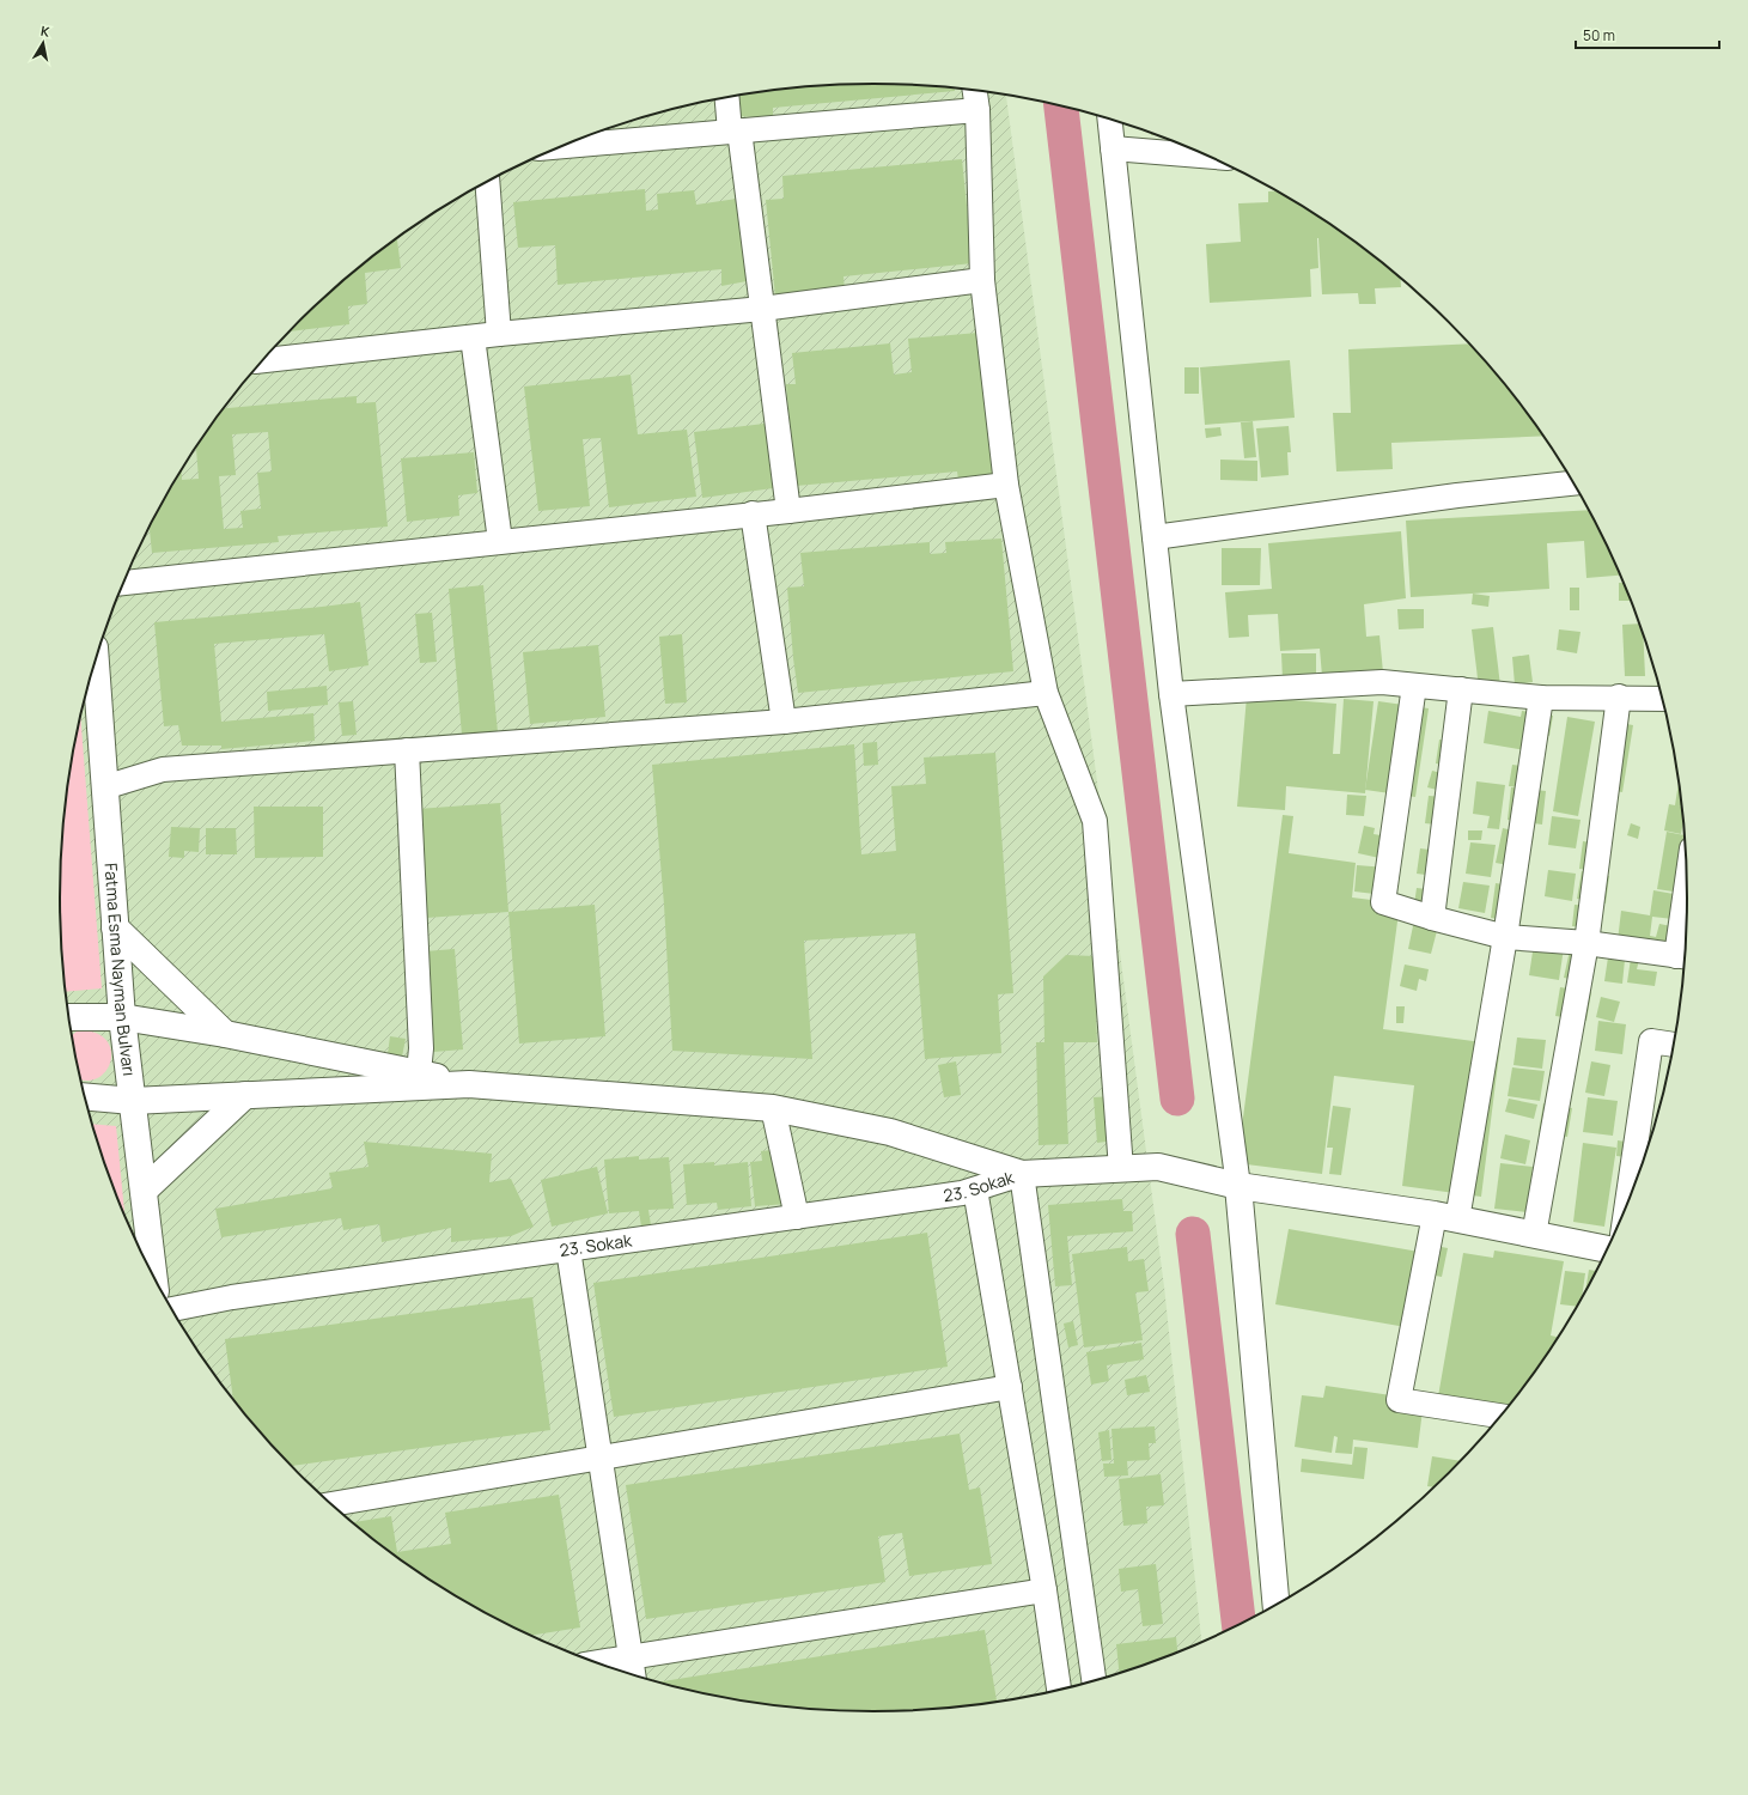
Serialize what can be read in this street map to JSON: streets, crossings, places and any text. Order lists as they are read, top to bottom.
{
  "streets": {
    "main road": ["Fatma Esma Nayman Bulvarı"],
    "street": ["23. Sokak"]
  },
  "scale_bar": "50 m",
  "north": "top"
}
